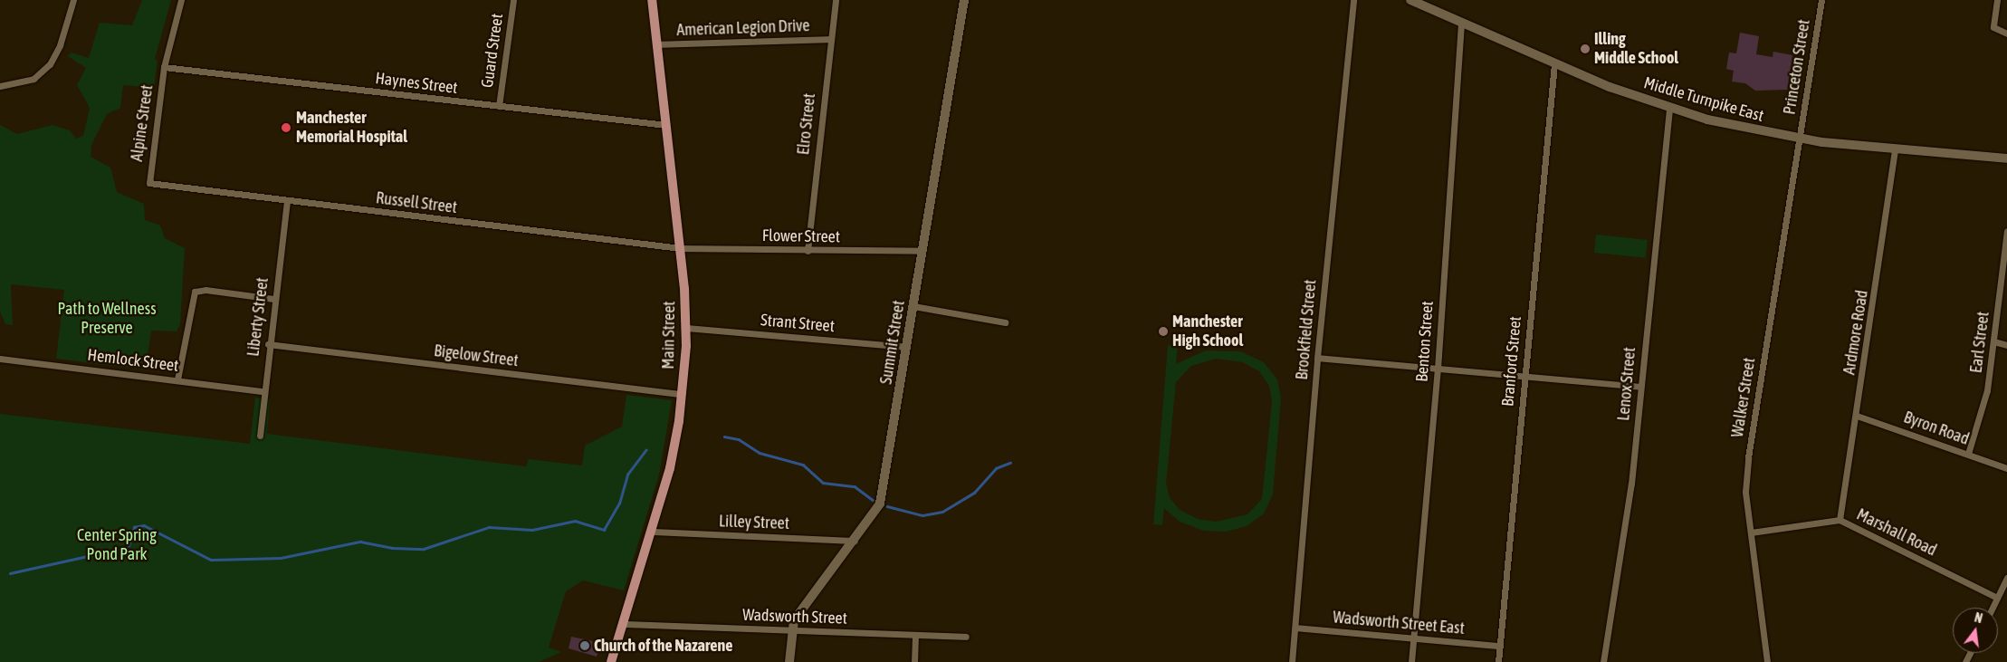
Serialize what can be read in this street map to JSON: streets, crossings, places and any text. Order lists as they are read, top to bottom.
{
  "streets": {
    "main road": ["Main Street"],
    "street": [
      "American Legion Drive",
      "Guard Street",
      "Princeton Street",
      "Haynes Street",
      "Middle Turnpike East",
      "Alpine Street",
      "Elro Street",
      "Russell Street",
      "Flower Street",
      "Liberty Street",
      "Strant Street",
      "Brookfield Street",
      "Ardmore Road",
      "Benton Street",
      "Summit Street",
      "Earl Street",
      "Bigelow Street",
      "Hemlock Street",
      "Branford Street",
      "Lenox Street",
      "Walker Street",
      "Byron Road",
      "Lilley Street",
      "Marshall Road",
      "Wadsworth Street",
      "Wadsworth Street East"
    ]
  },
  "crossings": [
    ["American Legion Drive", "Elro Street"],
    ["American Legion Drive", "Main Street"],
    ["Guard Street", "Haynes Street"],
    ["Princeton Street", "Middle Turnpike East"],
    ["Princeton Street", "Walker Street"],
    ["Haynes Street", "Alpine Street"],
    ["Haynes Street", "Main Street"],
    ["Middle Turnpike East", "Ardmore Road"],
    ["Middle Turnpike East", "Benton Street"],
    ["Middle Turnpike East", "Branford Street"],
    ["Middle Turnpike East", "Lenox Street"],
    ["Middle Turnpike East", "Walker Street"],
    ["Alpine Street", "Russell Street"],
    ["Elro Street", "Flower Street"],
    ["Russell Street", "Flower Street"],
    ["Russell Street", "Liberty Street"],
    ["Russell Street", "Main Street"],
    ["Flower Street", "Main Street"],
    ["Flower Street", "Summit Street"],
    ["Liberty Street", "Bigelow Street"],
    ["Liberty Street", "Hemlock Street"],
    ["Strant Street", "Main Street"],
    ["Strant Street", "Summit Street"],
    ["Brookfield Street", "Wadsworth Street East"],
    ["Ardmore Road", "Byron Road"],
    ["Ardmore Road", "Marshall Road"],
    ["Main Street", "Bigelow Street"],
    ["Main Street", "Lilley Street"],
    ["Main Street", "Wadsworth Street"],
    ["Benton Street", "Wadsworth Street East"],
    ["Summit Street", "Lilley Street"],
    ["Summit Street", "Wadsworth Street"],
    ["Earl Street", "Byron Road"],
    ["Branford Street", "Wadsworth Street East"],
    ["Walker Street", "Marshall Road"]
  ],
  "parks": ["Path to Wellness Preserve", "Center Spring Pond Park"],
  "places": [
    "Illing Middle School",
    "Manchester Memorial Hospital",
    "Manchester High School",
    "Church of the Nazarene"
  ],
  "north": "top"
}
